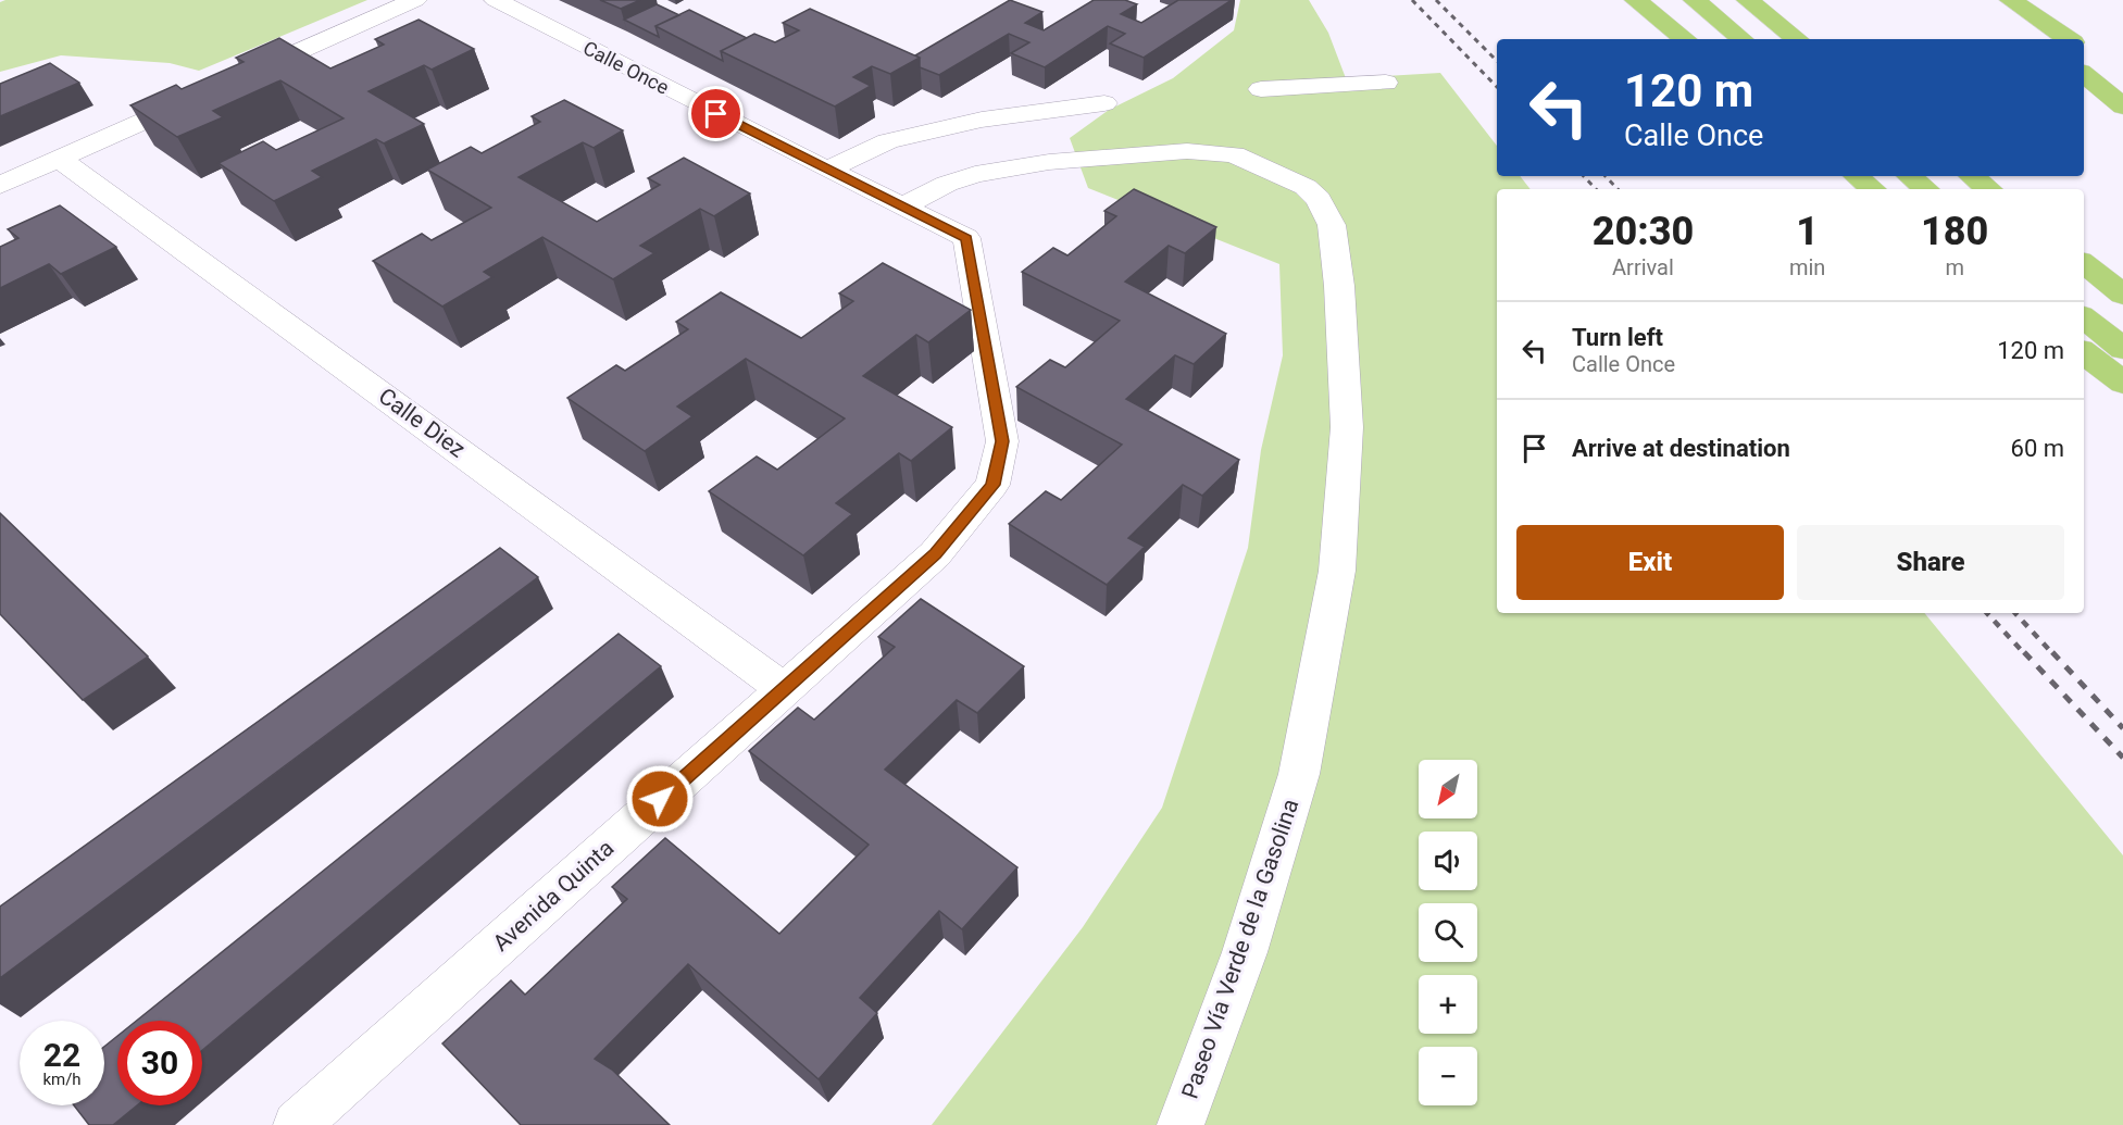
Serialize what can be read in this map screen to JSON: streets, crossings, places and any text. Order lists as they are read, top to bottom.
{
  "streets": {
    "street": [
      "Calle Once",
      "Calle Diez",
      "Avenida Quinta",
      "Paseo Vía Verde de la Gasolina"
    ]
  },
  "crossings": [
    ["Calle Once", "Avenida Quinta"],
    ["Calle Once", "Paseo Vía Verde de la Gasolina"],
    ["Calle Diez", "Avenida Quinta"]
  ],
  "north": "bottom left",
  "page": {
    "turn": ["120 m", "Calle Once"],
    "eta": [
      "20:30",
      "Arrival",
      "1",
      "min",
      "180",
      "m"
    ],
    "list": [
      {
        "name": "Turn left",
        "note": "Calle Once",
        "value": "120 m"
      },
      {
        "name": "Arrive at destination",
        "value": "60 m"
      }
    ],
    "buttons": ["Exit", "Share"],
    "map_buttons": ["+", "−"],
    "speed": "22 km/h",
    "limit": "30"
  }
}
